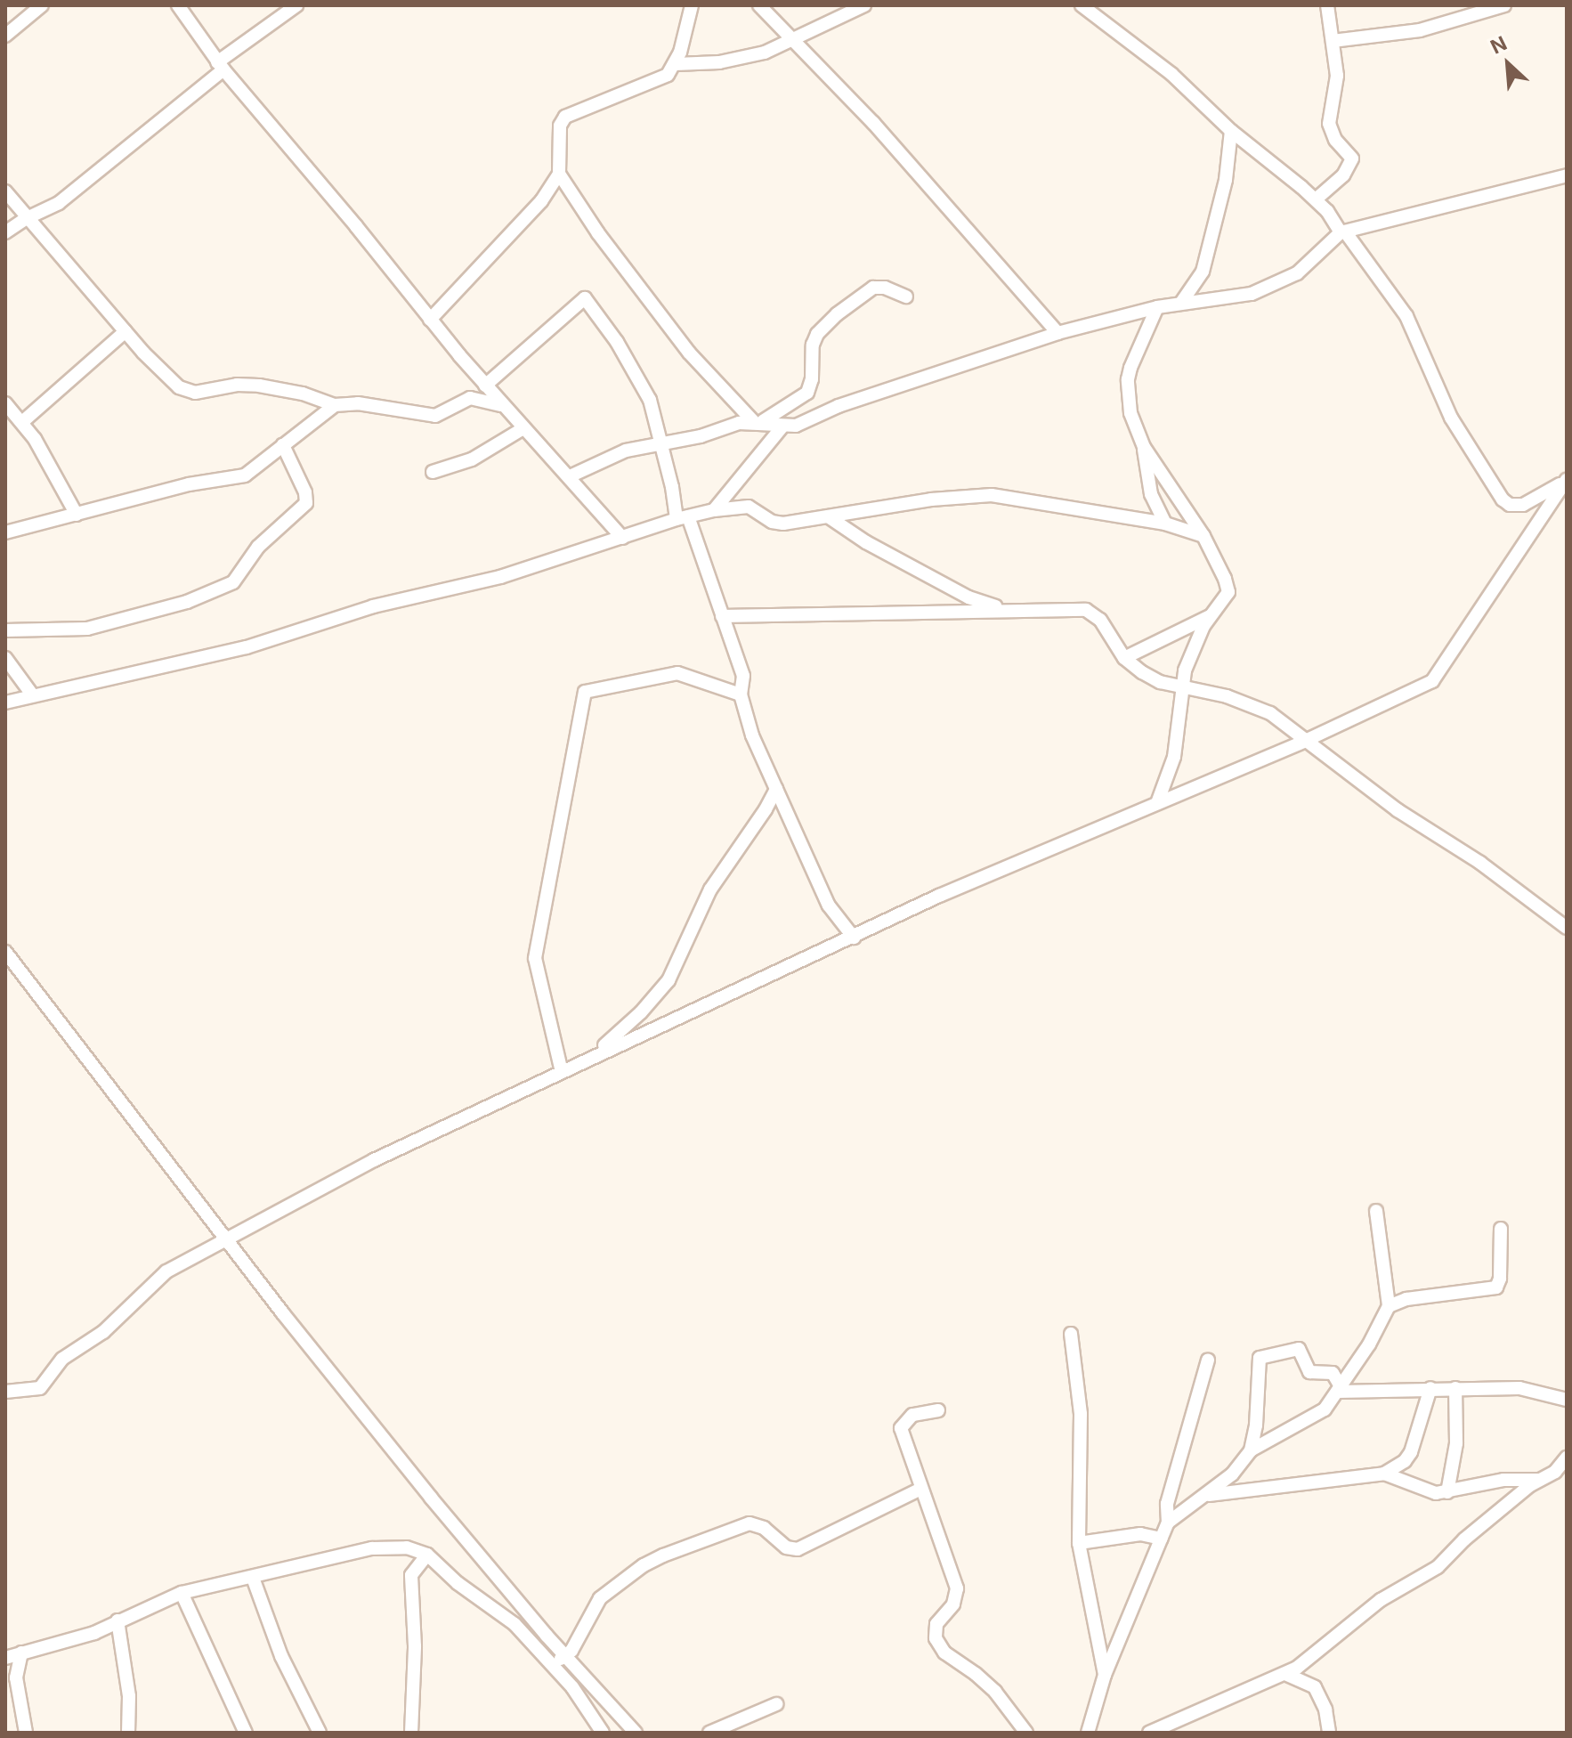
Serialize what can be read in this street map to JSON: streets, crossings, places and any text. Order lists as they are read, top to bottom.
{
  "north": "top left"
}
